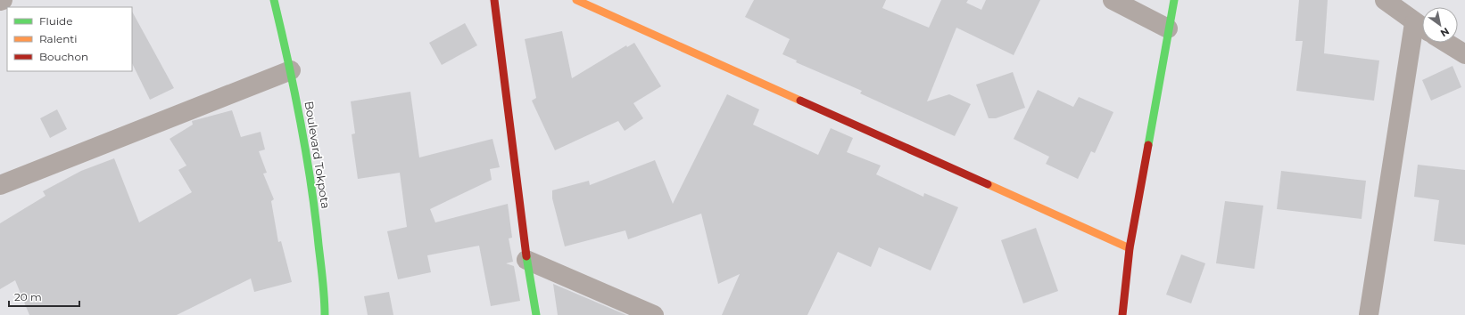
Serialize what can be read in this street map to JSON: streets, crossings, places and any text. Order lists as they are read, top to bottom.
{
  "streets": {
    "street": ["Boulevard Tokpota"]
  },
  "legend": ["Fluide", "Ralenti", "Bouchon"],
  "scale_bar": "20 m",
  "north": "bottom right"
}
